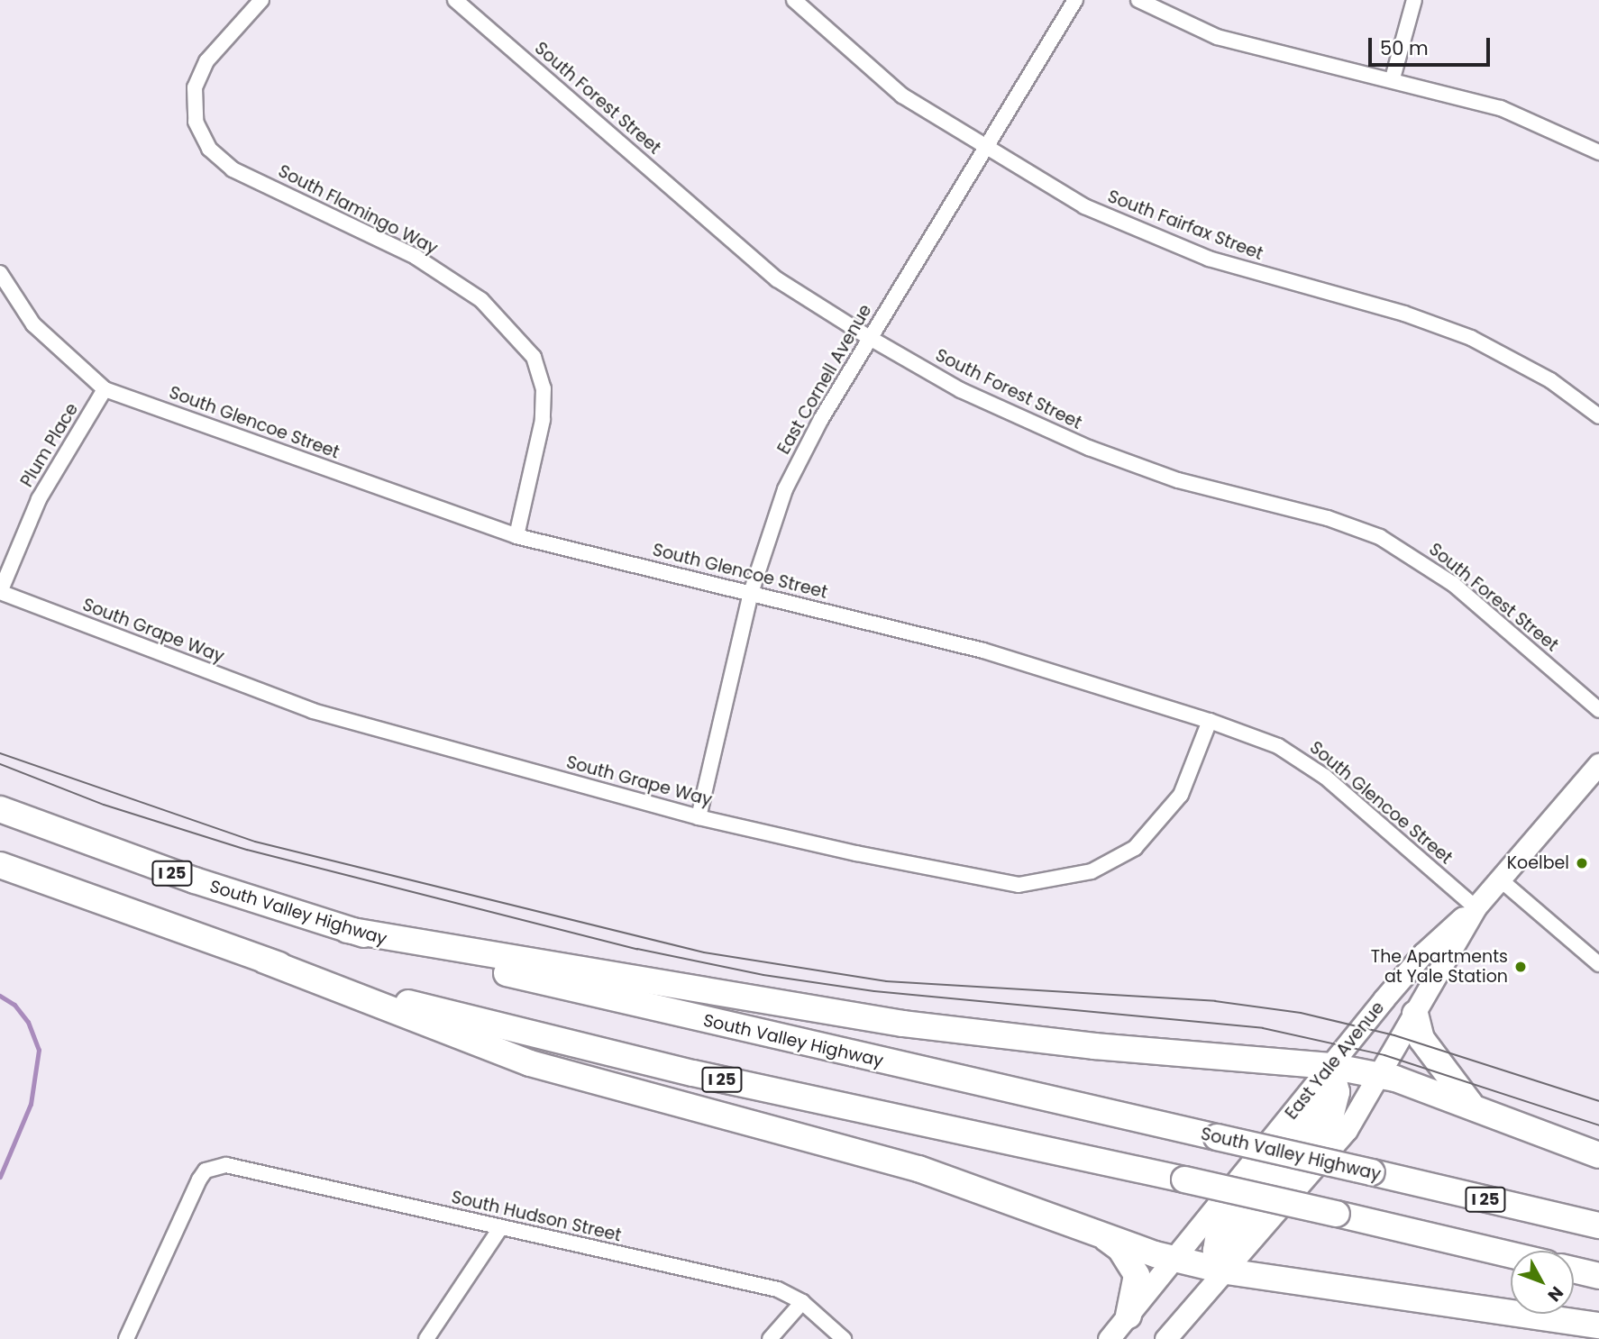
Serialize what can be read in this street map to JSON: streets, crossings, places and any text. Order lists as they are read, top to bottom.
{
  "streets": {
    "highway": ["I 25", "South Valley Highway"],
    "main road": ["East Yale Avenue"],
    "street": [
      "South Forest Street",
      "South Flamingo Way",
      "South Fairfax Street",
      "East Cornell Avenue",
      "South Glencoe Street",
      "Plum Place",
      "South Grape Way",
      "South Hudson Street"
    ]
  },
  "crossings": [
    ["South Forest Street", "East Cornell Avenue"],
    ["South Flamingo Way", "South Glencoe Street"],
    ["South Fairfax Street", "East Cornell Avenue"],
    ["East Cornell Avenue", "South Glencoe Street"],
    ["East Cornell Avenue", "South Grape Way"],
    ["South Glencoe Street", "Plum Place"],
    ["South Glencoe Street", "South Grape Way"],
    ["South Glencoe Street", "East Yale Avenue"],
    ["Plum Place", "South Grape Way"]
  ],
  "places": ["Koelbel", "The Apartments at Yale Station"],
  "scale_bar": "50 m",
  "north": "bottom right"
}
